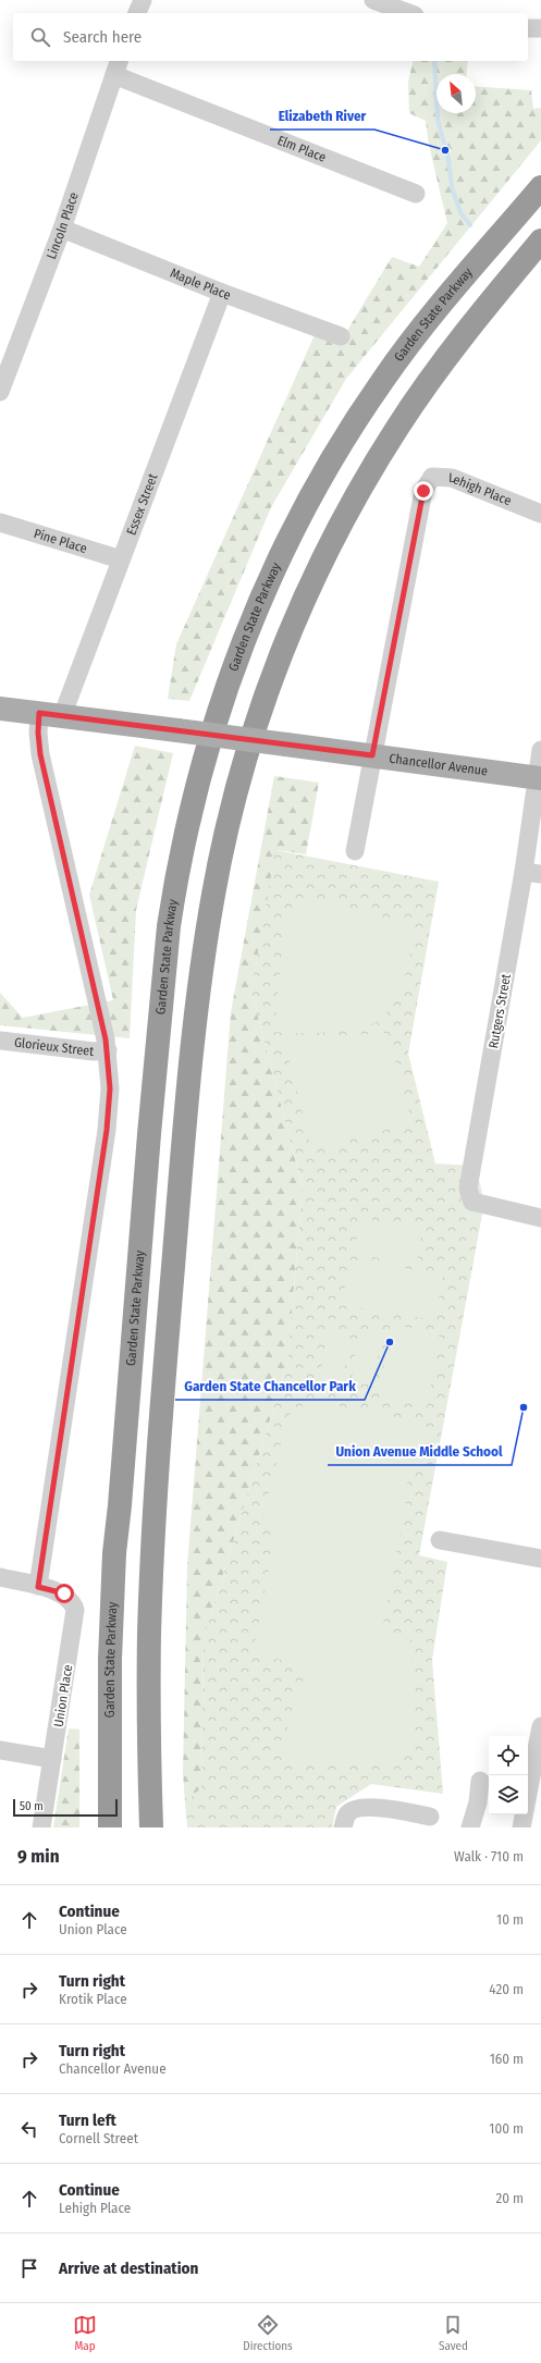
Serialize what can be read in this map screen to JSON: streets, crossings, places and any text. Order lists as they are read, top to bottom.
{
  "streets": {
    "highway": ["Garden State Parkway"],
    "main road": ["Chancellor Avenue"],
    "street": [
      "Elm Place",
      "Lincoln Place",
      "Maple Place",
      "Lehigh Place",
      "Essex Street",
      "Pine Place",
      "Rutgers Street",
      "Glorieux Street",
      "Union Place"
    ]
  },
  "crossings": [
    ["Elm Place", "Lincoln Place"],
    ["Lincoln Place", "Maple Place"],
    ["Maple Place", "Essex Street"],
    ["Lehigh Place", "Chancellor Avenue"],
    ["Essex Street", "Pine Place"],
    ["Essex Street", "Chancellor Avenue"],
    ["Essex Street", "Glorieux Street"],
    ["Essex Street", "Union Place"],
    ["Chancellor Avenue", "Rutgers Street"]
  ],
  "places": ["Elizabeth River", "Garden State Chancellor Park", "Union Avenue Middle School"],
  "scale_bar": "50 m",
  "north": "top left",
  "page": {
    "search": "Search here",
    "scale": "50 m",
    "heading": ["9 min", "Walk · 710 m"],
    "list": [
      ["Continue", "Union Place", "10 m"],
      ["Turn right", "Krotik Place", "420 m"],
      ["Turn right", "Chancellor Avenue", "160 m"],
      ["Turn left", "Cornell Street", "100 m"],
      ["Continue", "Lehigh Place", "20 m"],
      "Arrive at destination"
    ],
    "nav": ["Map", "Directions", "Saved"]
  }
}
